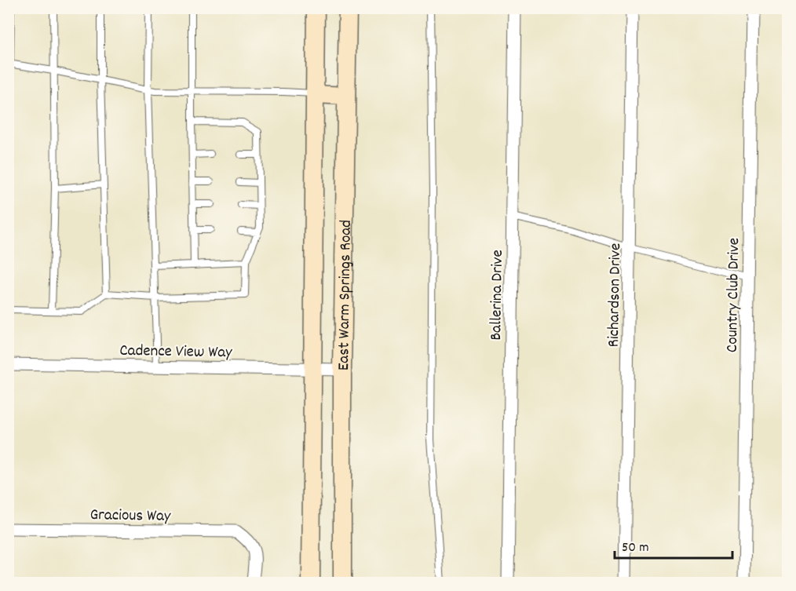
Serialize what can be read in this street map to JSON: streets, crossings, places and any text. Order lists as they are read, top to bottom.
{
  "streets": {
    "main road": ["East Warm Springs Road"],
    "street": [
      "Ballerina Drive",
      "Richardson Drive",
      "Country Club Drive",
      "Cadence View Way",
      "Gracious Way"
    ]
  },
  "crossings": [
    ["East Warm Springs Road", "Cadence View Way"]
  ],
  "scale_bar": "50 m"
}
